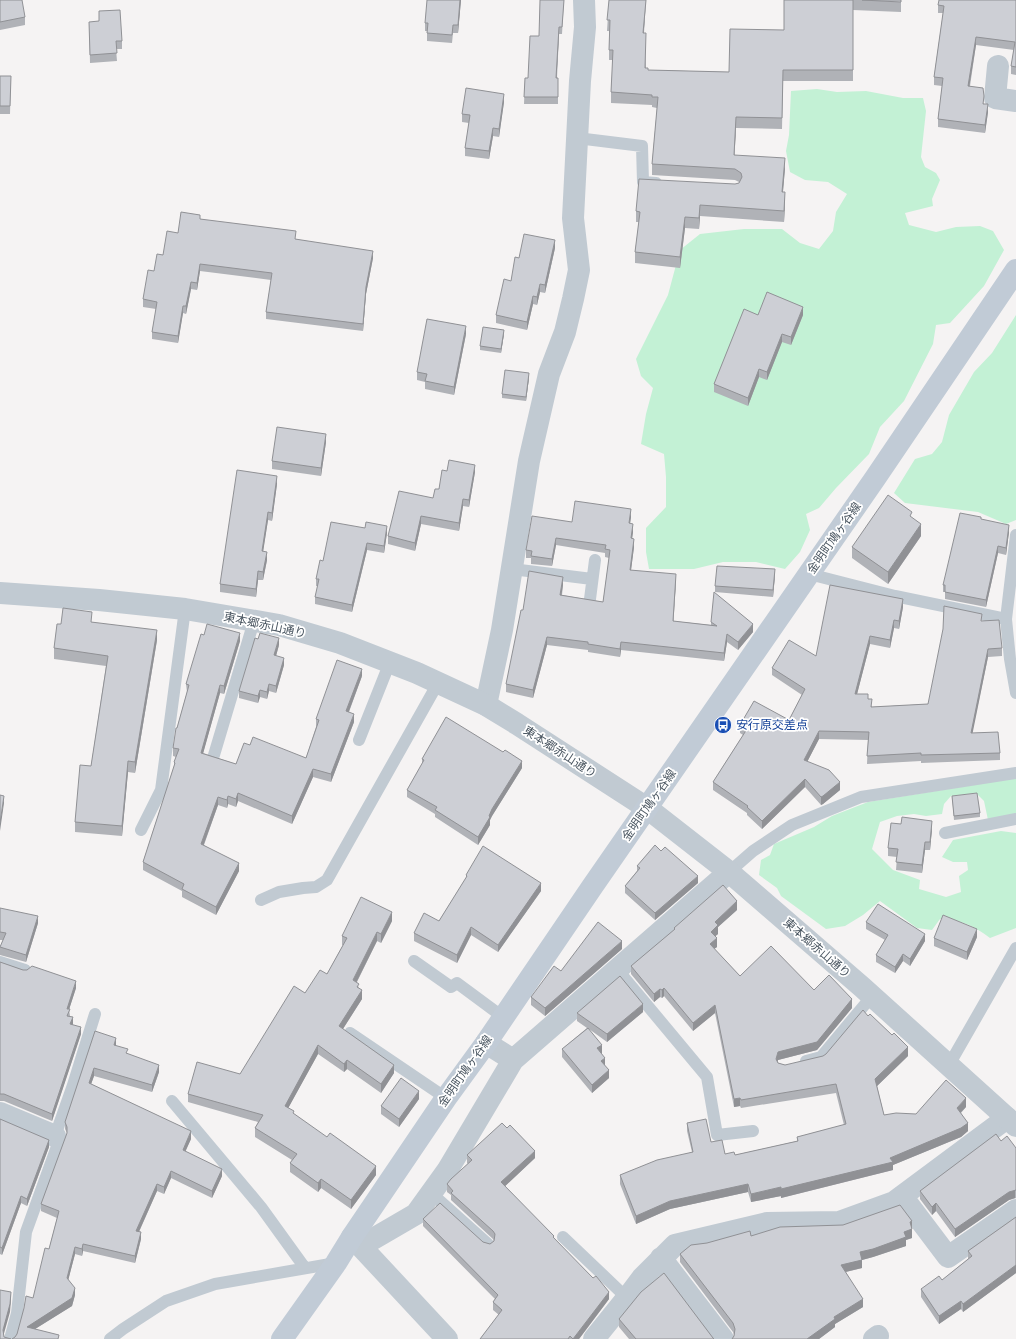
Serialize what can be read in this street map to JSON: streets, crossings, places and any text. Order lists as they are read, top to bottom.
{
  "streets": {
    "main road": ["金明町鳩ヶ谷線"],
    "street": ["東本郷赤山通り"]
  },
  "crossings": [
    ["金明町鳩ヶ谷線", "東本郷赤山通り"]
  ],
  "places": {
    "bus stop": ["安行原交差点"]
  }
}
